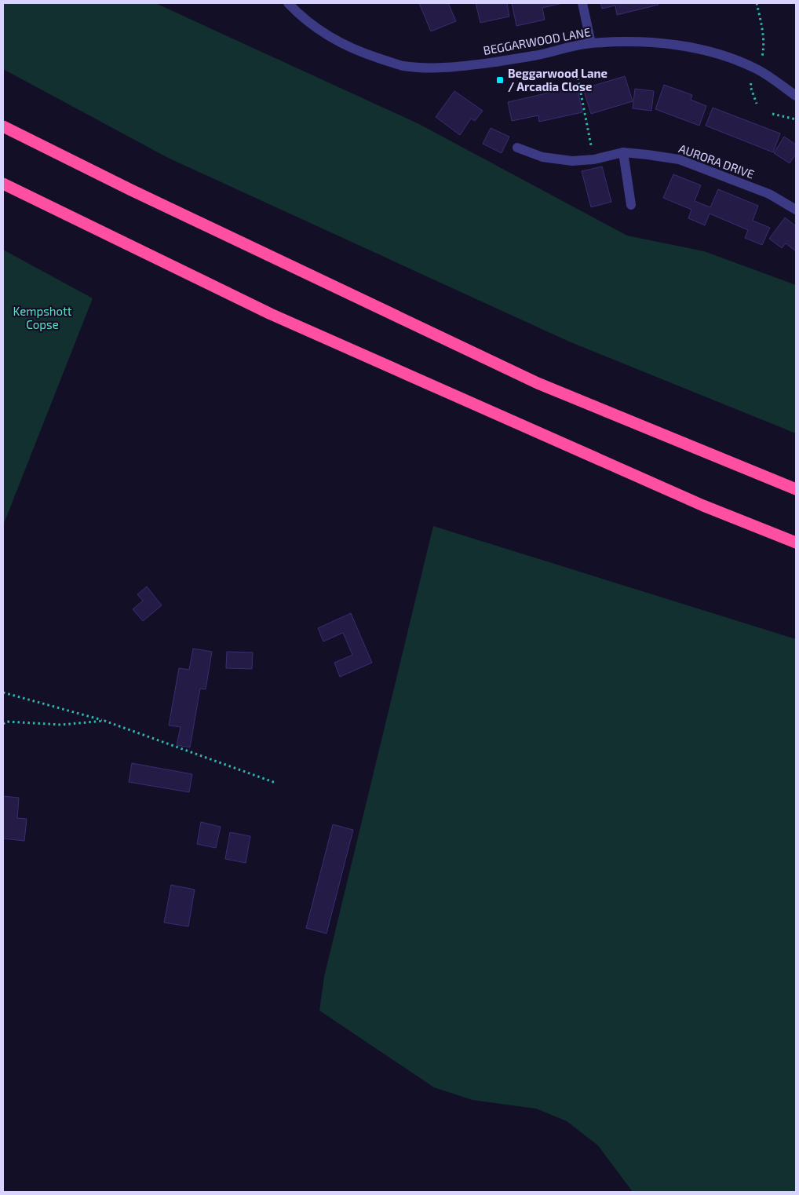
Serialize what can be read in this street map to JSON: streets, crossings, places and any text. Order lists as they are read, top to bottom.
{
  "streets": {
    "street": ["BEGGARWOOD LANE", "AURORA DRIVE"]
  },
  "parks": ["Kempshott Copse"],
  "places": {
    "transit": ["Beggarwood Lane / Arcadia Close"]
  }
}
